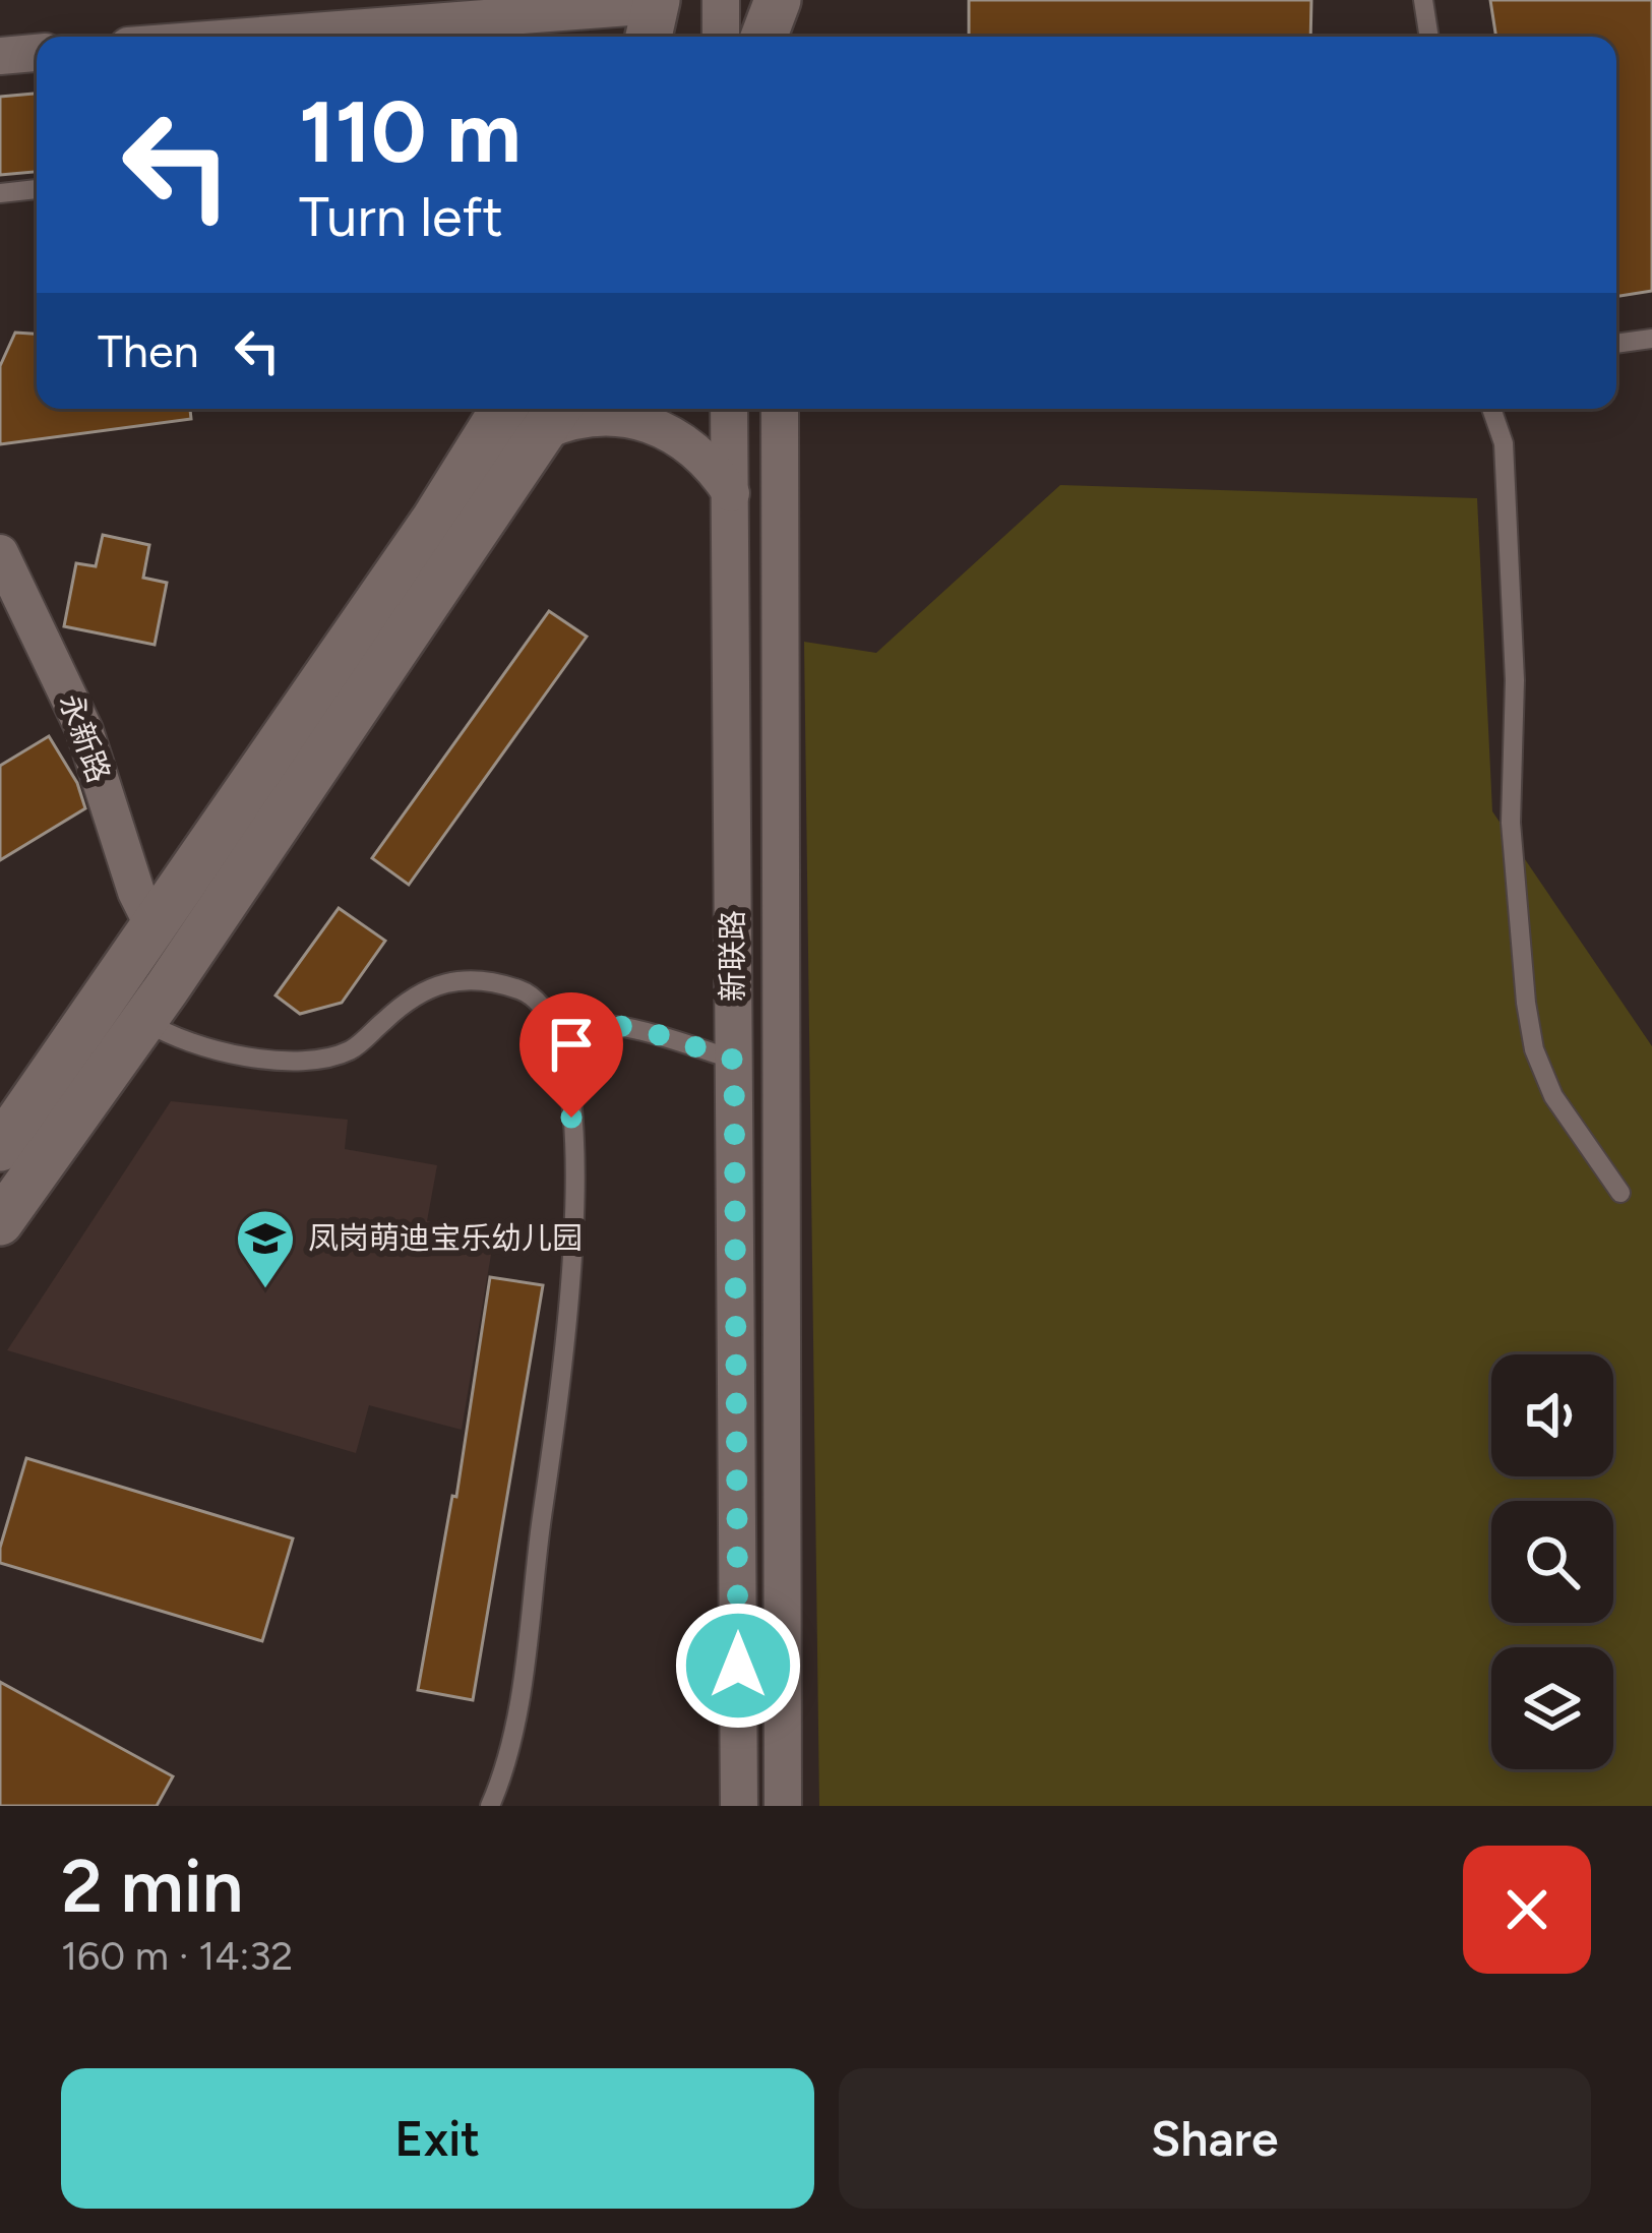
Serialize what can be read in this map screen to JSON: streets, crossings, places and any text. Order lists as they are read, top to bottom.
{
  "streets": {
    "street": ["永新路", "新联路"]
  },
  "places": {
    "school or university": ["凤岗萌迪宝乐幼儿园"]
  },
  "page": {
    "turn": ["110 m", "Turn left"],
    "then": "Then",
    "heading": ["2 min", "160 m · 14:32"],
    "buttons": ["Exit", "Share"]
  }
}
